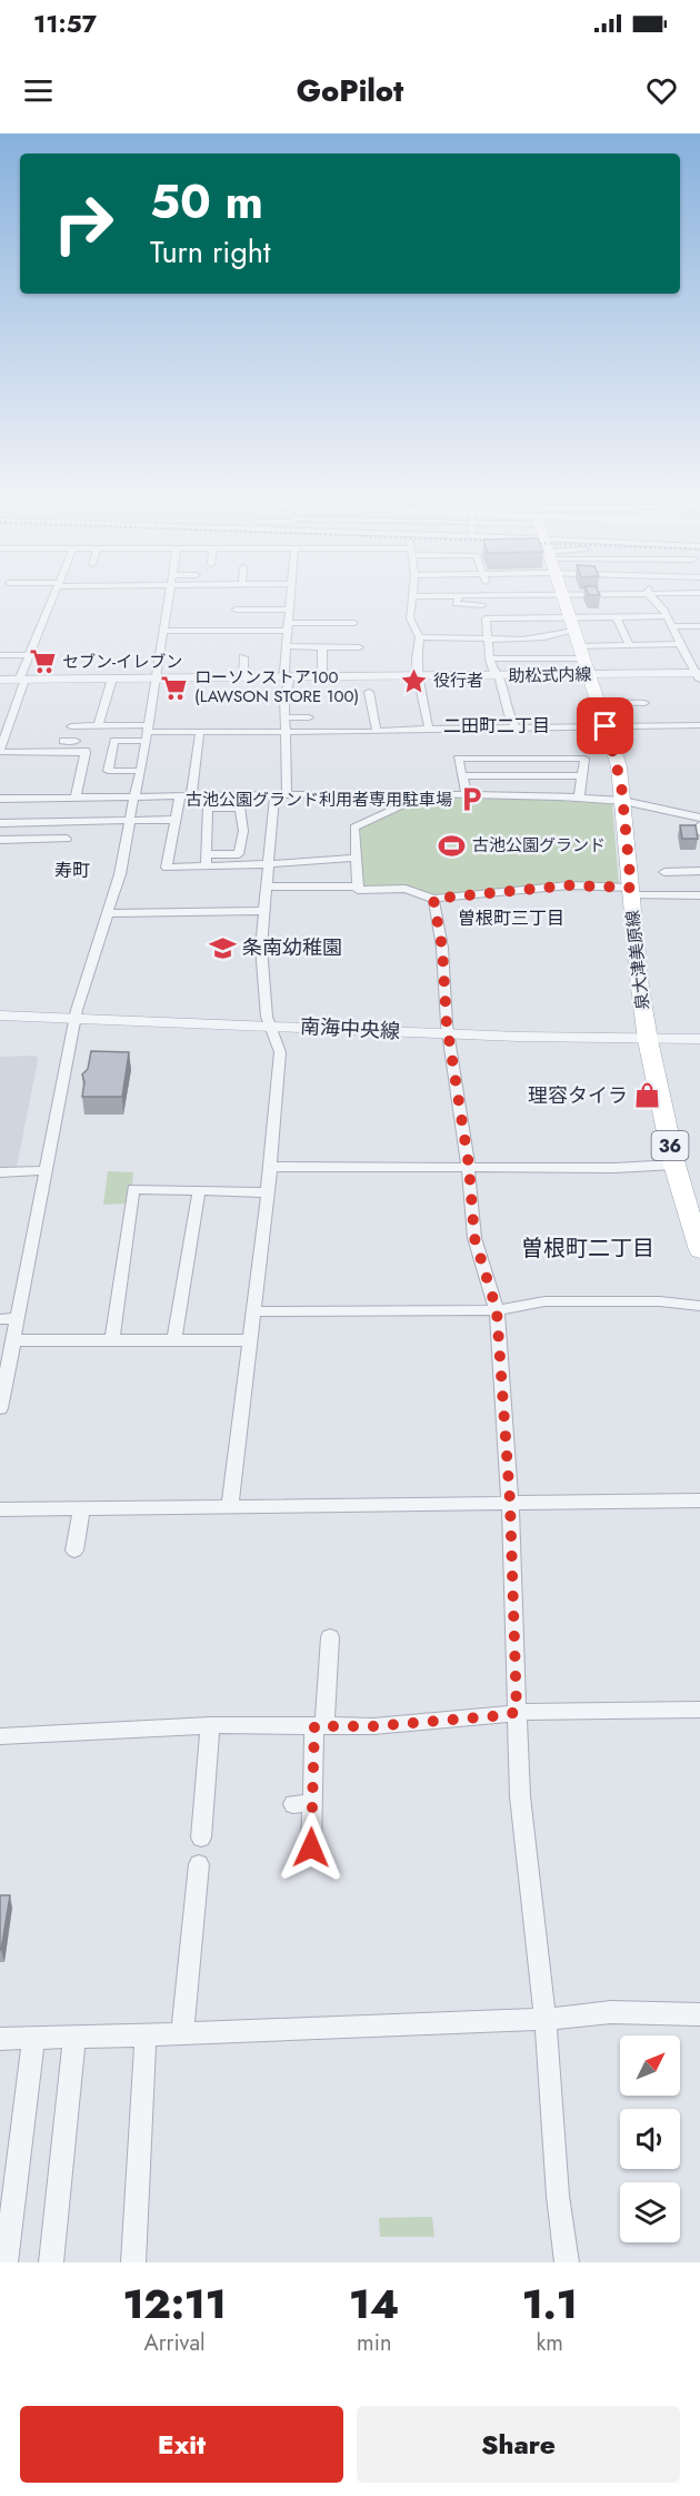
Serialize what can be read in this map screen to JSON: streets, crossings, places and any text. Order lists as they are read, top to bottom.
{
  "streets": {
    "main road": ["泉大津美原線", "36"],
    "street": ["助松式内線", "南海中央線"]
  },
  "crossings": [
    ["助松式内線", "泉大津美原線"],
    ["泉大津美原線", "南海中央線"]
  ],
  "districts": [
    "二田町二丁目",
    "寿町",
    "曽根町三丁目",
    "曽根町二丁目"
  ],
  "places": {
    "supermarket": ["セブン-イレブン", "ローソンストア100 (LAWSON STORE 100)"],
    "place": ["役行者"],
    "parking": ["古池公園グランド利用者専用駐車場"],
    "sports": ["古池公園グランド"],
    "school or university": ["条南幼稚園"],
    "shop": ["理容タイラ"]
  },
  "north": "top right",
  "page": {
    "status": "11:57",
    "header": "GoPilot",
    "turn": ["50 m", "Turn right"],
    "eta": [
      "12:11",
      "Arrival",
      "14",
      "min",
      "1.1",
      "km"
    ],
    "buttons": ["Exit", "Share"]
  }
}
